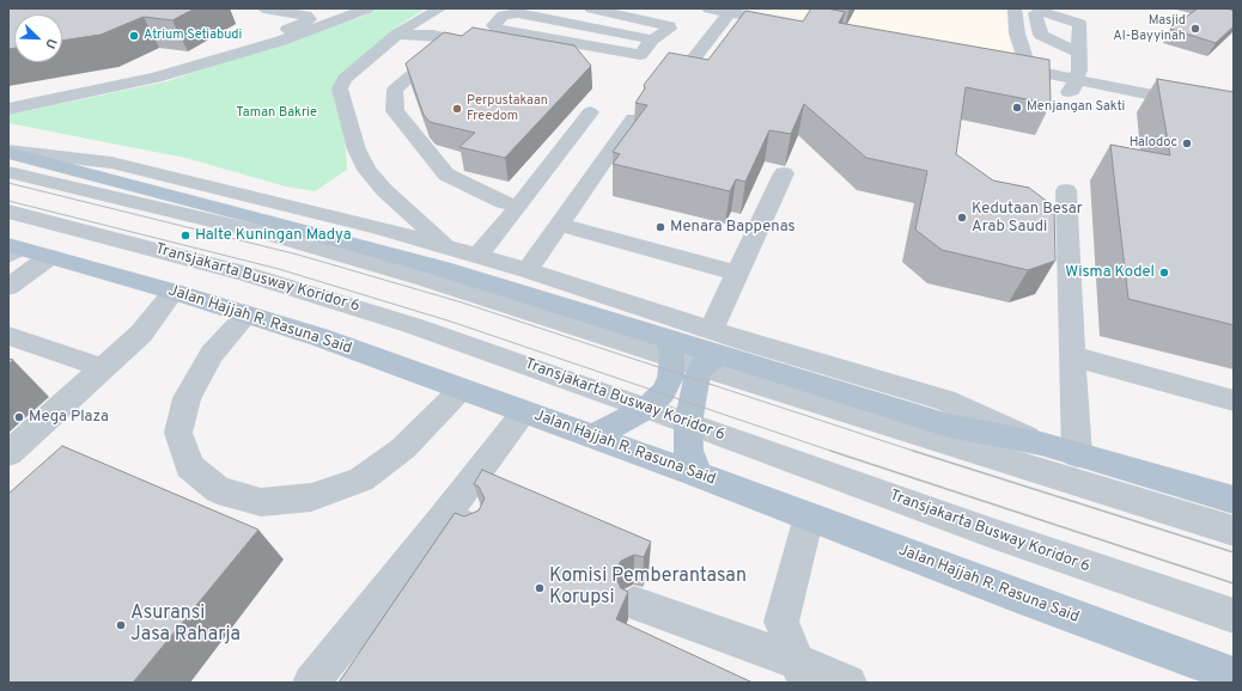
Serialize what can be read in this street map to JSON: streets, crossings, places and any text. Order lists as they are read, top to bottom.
{
  "streets": {
    "main road": ["Jalan Hajjah R. Rasuna Said"],
    "street": ["Transjakarta Busway Koridor 6"]
  },
  "parks": ["Taman Bakrie"],
  "places": [
    "Masjid Al-Bayyinah",
    "Atrium Setiabudi",
    "Menjangan Sakti",
    "Perpustakaan Freedom",
    "Halodoc",
    "Kedutaan Besar Arab Saudi",
    "Menara Bappenas",
    "Halte Kuningan Madya",
    "Wisma Kodel",
    "Mega Plaza",
    "Komisi Pemberantasan Korupsi",
    "Asuransi Jasa Raharja"
  ],
  "north": "bottom right"
}
